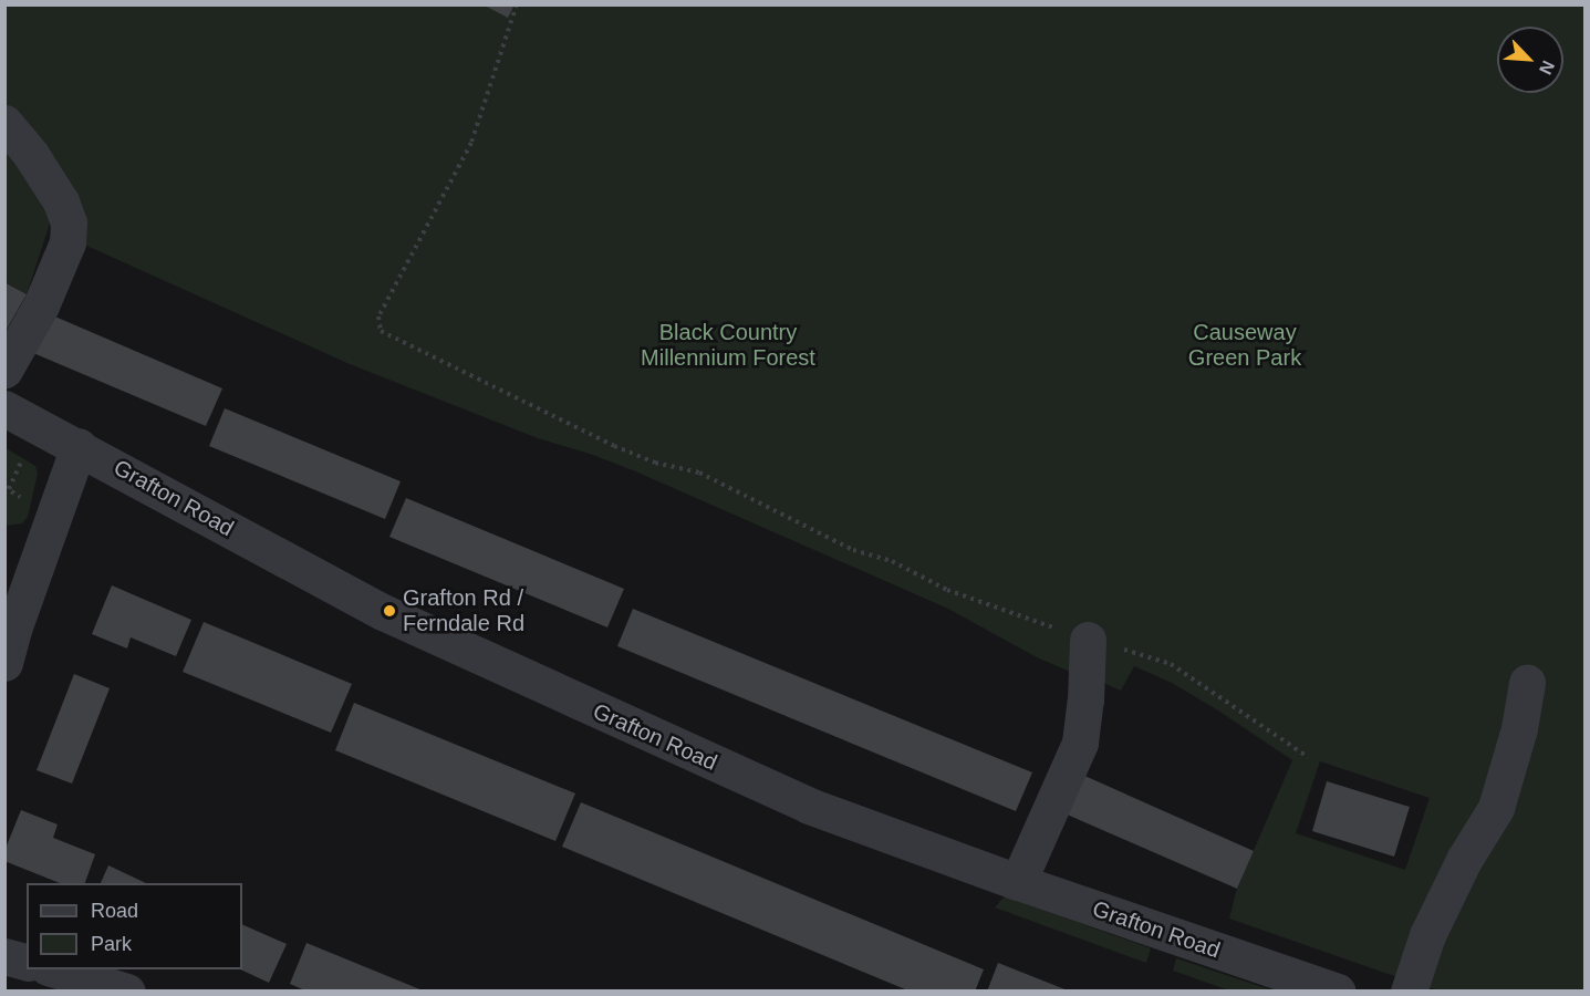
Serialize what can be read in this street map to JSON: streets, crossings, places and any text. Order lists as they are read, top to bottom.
{
  "streets": {
    "street": ["Grafton Road"]
  },
  "parks": ["Black Country Millennium Forest", "Causeway Green Park"],
  "places": ["Grafton Rd / Ferndale Rd"],
  "legend": ["Road", "Park"],
  "north": "bottom right"
}
